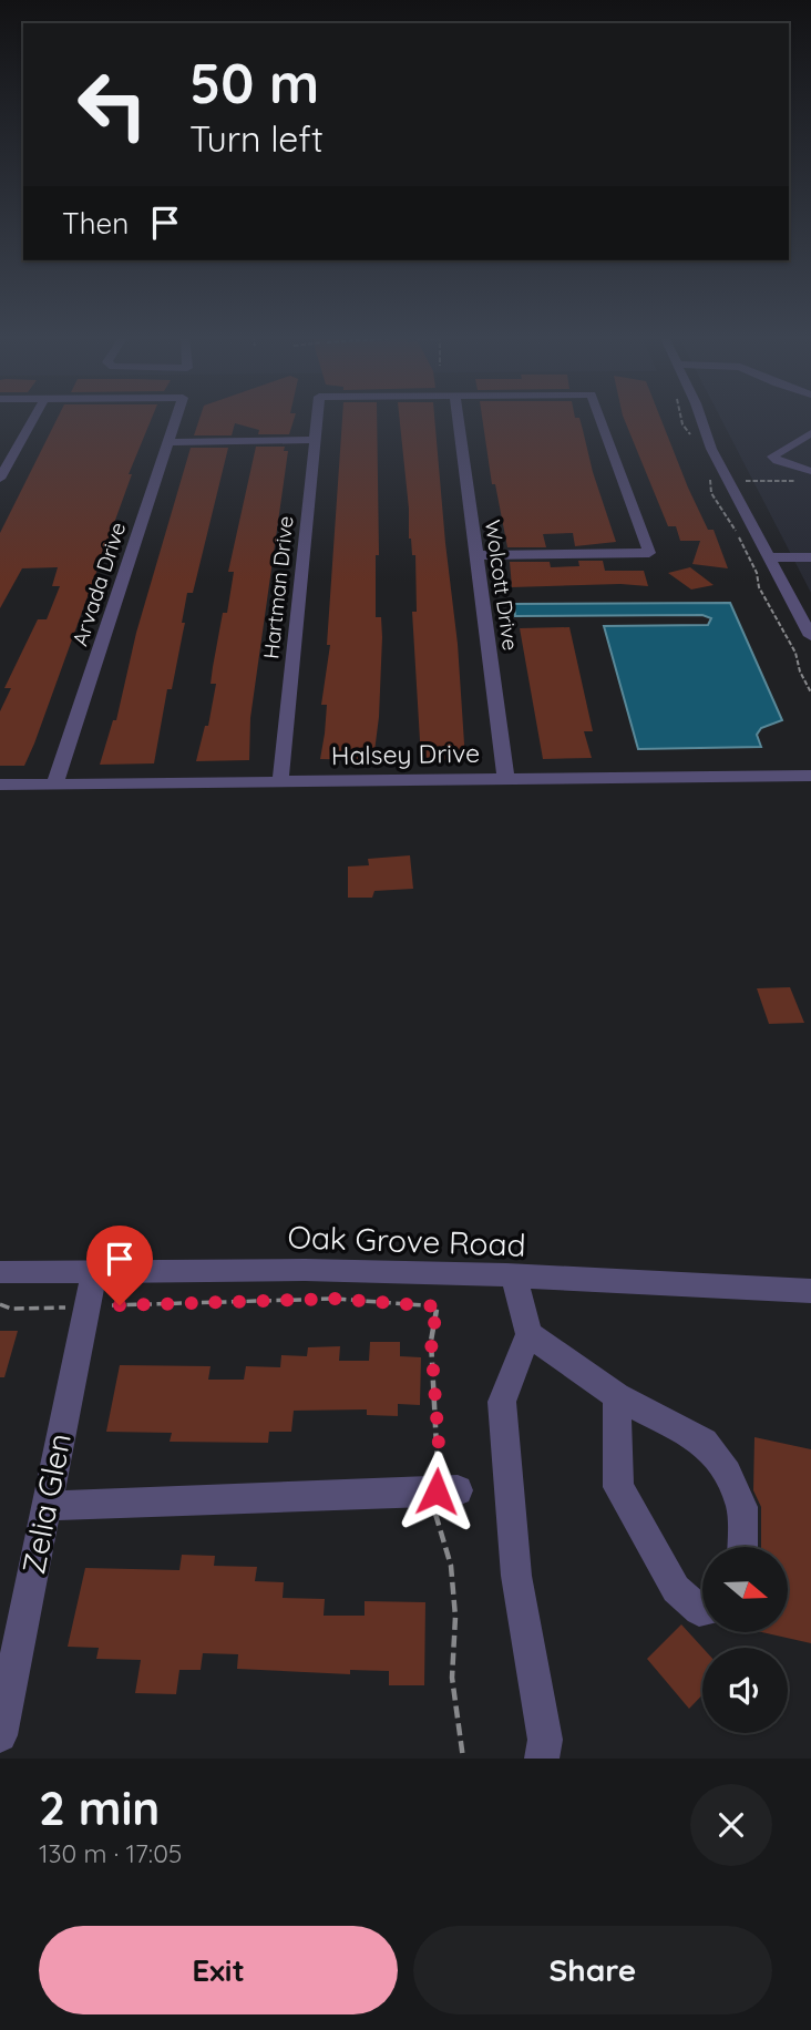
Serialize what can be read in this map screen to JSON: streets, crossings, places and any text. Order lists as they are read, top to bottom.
{
  "streets": {
    "street": [
      "Arvada Drive",
      "Wolcott Drive",
      "Hartman Drive",
      "Halsey Drive",
      "Oak Grove Road",
      "Zelia Glen"
    ]
  },
  "crossings": [
    ["Arvada Drive", "Halsey Drive"],
    ["Wolcott Drive", "Halsey Drive"],
    ["Hartman Drive", "Halsey Drive"],
    ["Oak Grove Road", "Zelia Glen"]
  ],
  "north": "right",
  "page": {
    "turn": ["50 m", "Turn left"],
    "then": "Then",
    "heading": ["2 min", "130 m · 17:05"],
    "buttons": ["Exit", "Share"]
  }
}
